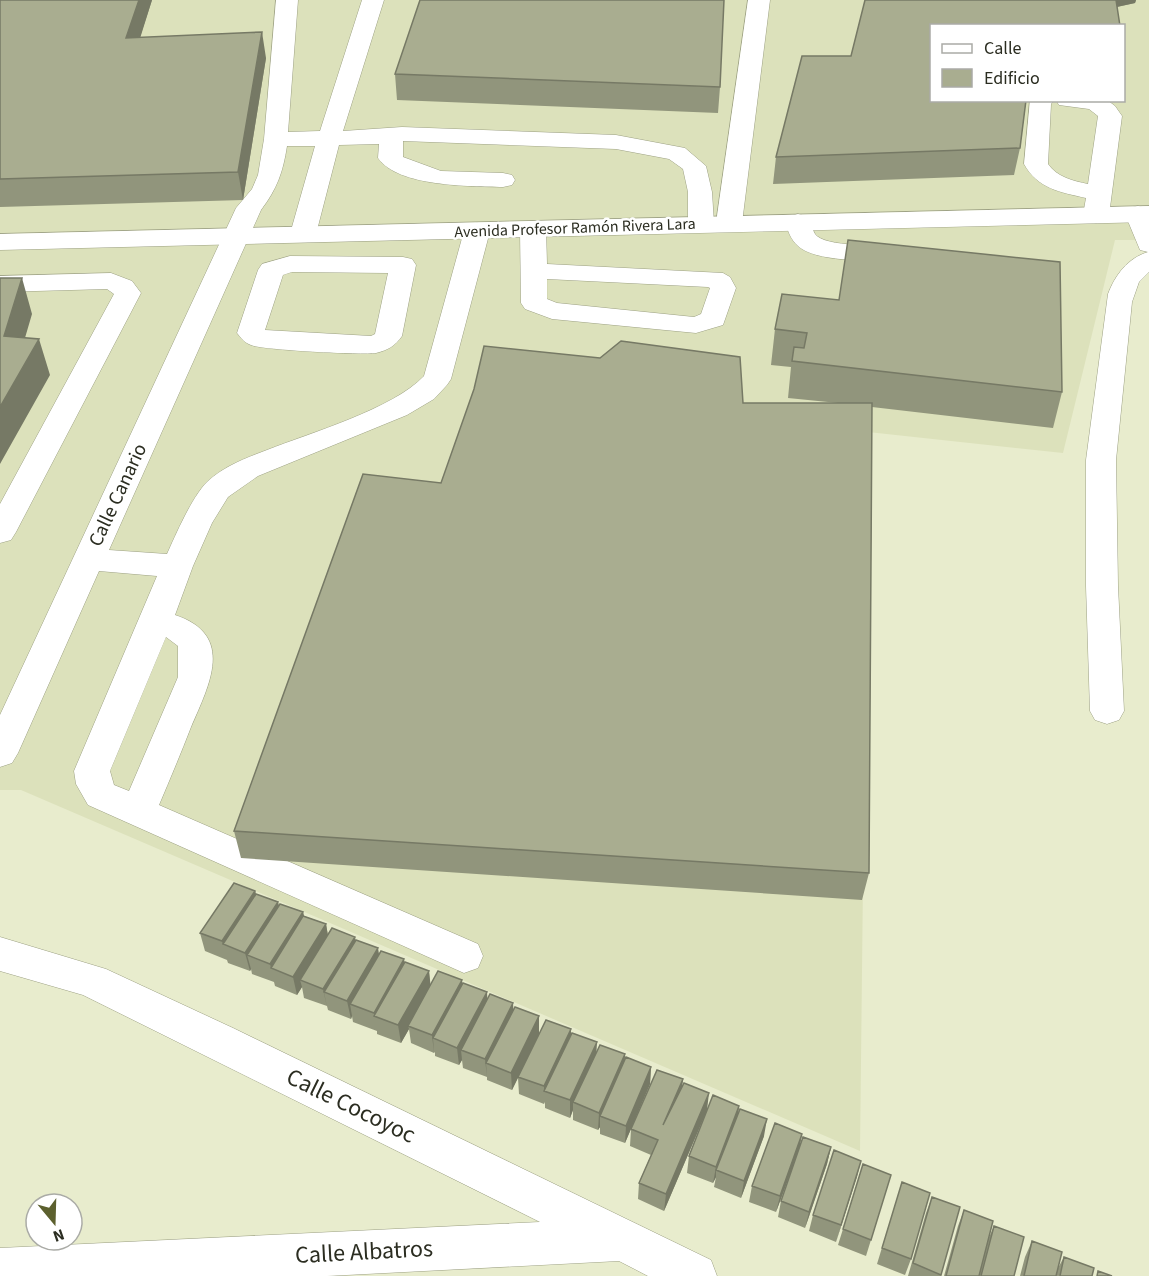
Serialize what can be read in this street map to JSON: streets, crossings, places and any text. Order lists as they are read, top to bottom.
{
  "streets": {
    "street": [
      "Avenida Profesor Ramón Rivera Lara",
      "Calle Canario",
      "Calle Cocoyoc",
      "Calle Albatros"
    ]
  },
  "crossings": [
    ["Avenida Profesor Ramón Rivera Lara", "Calle Canario"],
    ["Calle Cocoyoc", "Calle Albatros"]
  ],
  "legend": ["Calle", "Edificio"],
  "north": "bottom"
}
